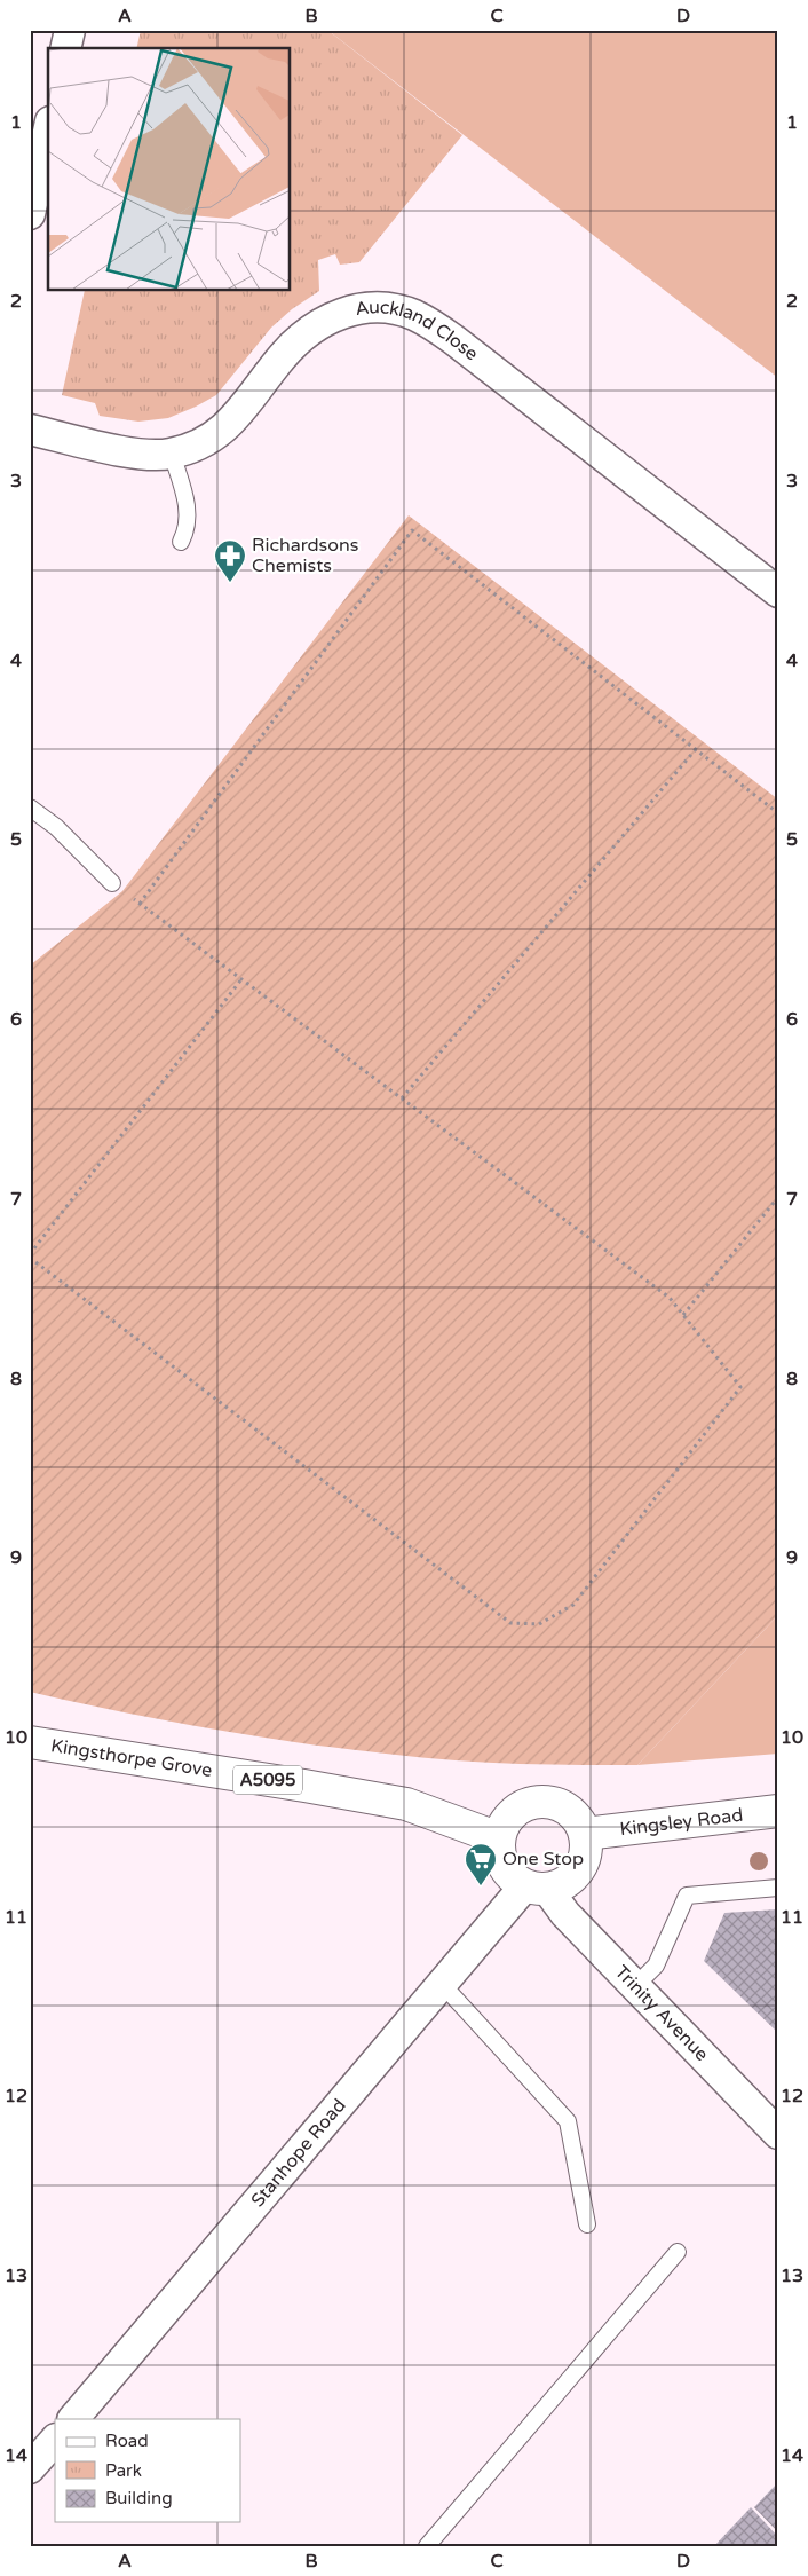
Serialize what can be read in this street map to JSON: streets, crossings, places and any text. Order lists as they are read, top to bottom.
{
  "streets": {
    "main road": ["Kingsthorpe Grove", "A5095", "Kingsley Road"],
    "street": ["Auckland Close", "Trinity Avenue", "Stanhope Road"]
  },
  "crossings": [
    ["Kingsthorpe Grove", "Kingsley Road"],
    ["Kingsthorpe Grove", "Trinity Avenue"],
    ["Kingsthorpe Grove", "Stanhope Road"],
    ["Kingsley Road", "Trinity Avenue"],
    ["Kingsley Road", "Stanhope Road"],
    ["Trinity Avenue", "Stanhope Road"]
  ],
  "places": {
    "pharmacy": ["Richardsons Chemists"],
    "supermarket": ["One Stop"]
  },
  "legend": ["Road", "Park", "Building"],
  "grid": {
    "columns": [
      "A",
      "B",
      "C",
      "D"
    ],
    "rows": [
      "1",
      "2",
      "3",
      "4",
      "5",
      "6",
      "7",
      "8",
      "9",
      "10",
      "11",
      "12",
      "13",
      "14"
    ]
  }
}
